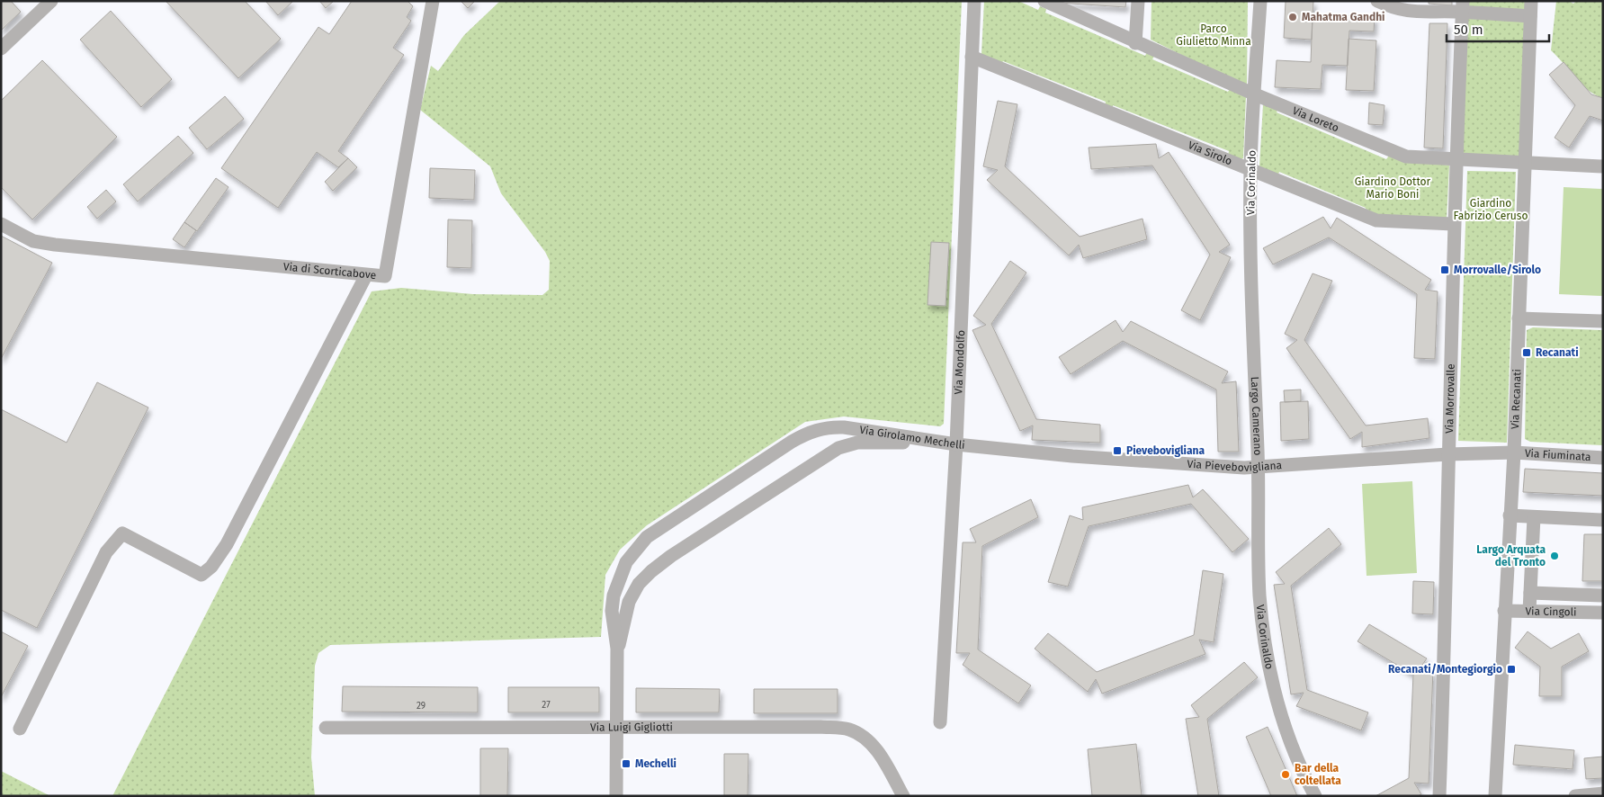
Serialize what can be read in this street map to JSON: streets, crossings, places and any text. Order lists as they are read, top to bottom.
{
  "streets": {
    "street": [
      "Via Loreto",
      "Via Sirolo",
      "Via Corinaldo",
      "Via di Scorticabove",
      "Via Mondolfo",
      "Via Morrovalle",
      "Via Recanati",
      "Largo Camerano",
      "Via Girolamo Mechelli",
      "Via Fiuminata",
      "Via Pievebovigliana",
      "Via Cingoli",
      "Via Luigi Gigliotti"
    ]
  },
  "crossings": [
    ["Via Loreto", "Via Corinaldo"],
    ["Via Loreto", "Via Morrovalle"],
    ["Via Loreto", "Via Recanati"],
    ["Via Sirolo", "Via Corinaldo"],
    ["Via Sirolo", "Via Mondolfo"],
    ["Via Sirolo", "Via Morrovalle"],
    ["Via Corinaldo", "Largo Camerano"],
    ["Via Corinaldo", "Via Pievebovigliana"],
    ["Via Mondolfo", "Via Girolamo Mechelli"],
    ["Via Mondolfo", "Via Pievebovigliana"],
    ["Via Morrovalle", "Via Pievebovigliana"],
    ["Via Recanati", "Via Fiuminata"],
    ["Via Recanati", "Via Pievebovigliana"],
    ["Via Recanati", "Via Cingoli"],
    ["Largo Camerano", "Via Pievebovigliana"],
    ["Via Girolamo Mechelli", "Via Pievebovigliana"],
    ["Via Girolamo Mechelli", "Via Luigi Gigliotti"],
    ["Via Fiuminata", "Via Pievebovigliana"]
  ],
  "parks": ["Parco Giulietto Minna", "Giardino Dottor Mario Boni", "Giardino Fabrizio Ceruso"],
  "places": {
    "other": ["Mahatma Gandhi", "Largo Arquata del Tronto", "Bar della coltellata"],
    "transit": [
      "Morrovalle/Sirolo",
      "Recanati",
      "Pievebovigliana",
      "Recanati/Montegiorgio",
      "Mechelli"
    ]
  },
  "house_numbers": ["27", "29"],
  "scale_bar": "50 m"
}
